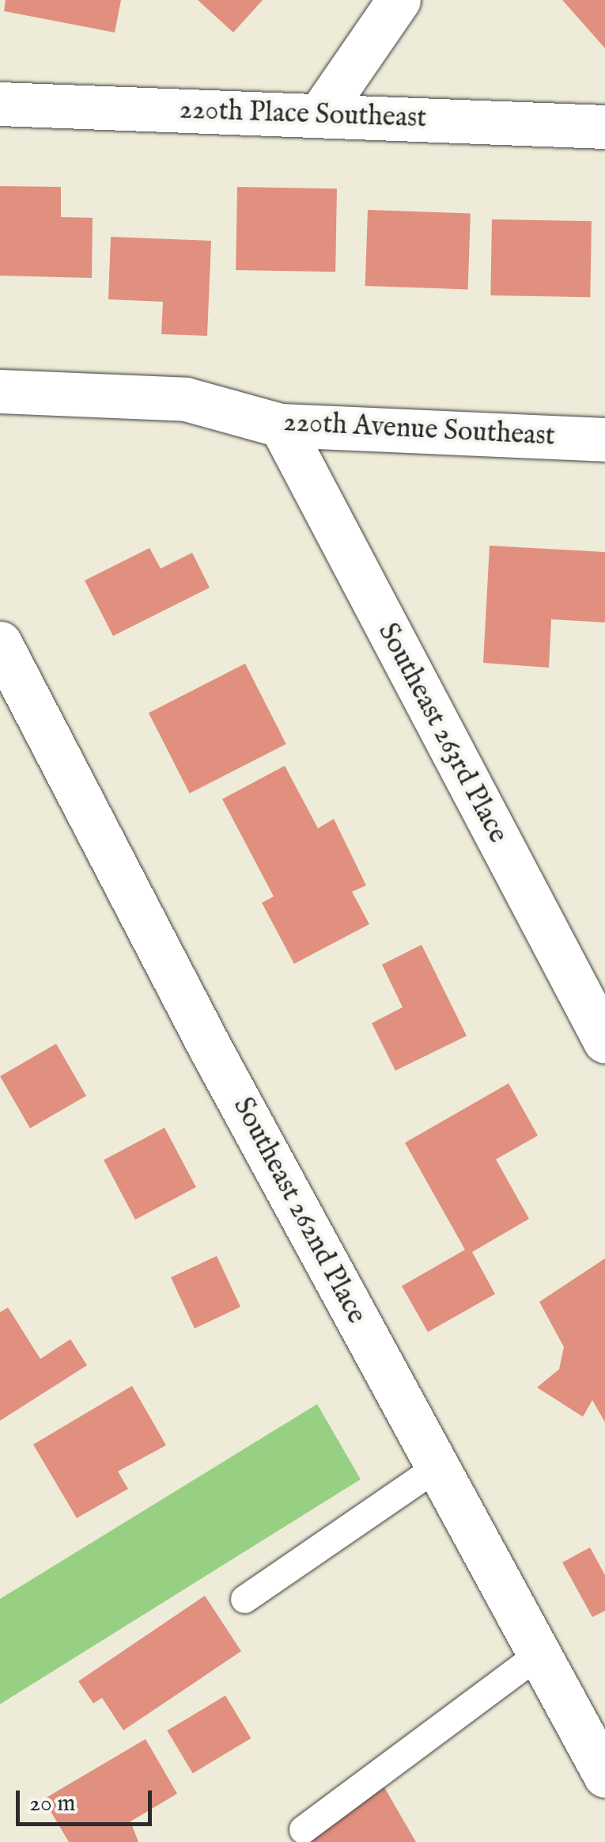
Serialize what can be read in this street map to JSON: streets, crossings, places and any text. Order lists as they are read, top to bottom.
{
  "streets": {
    "street": [
      "220th Place Southeast",
      "220th Avenue Southeast",
      "Southeast 263rd Place",
      "Southeast 262nd Place"
    ]
  },
  "crossings": [
    ["220th Avenue Southeast", "Southeast 263rd Place"]
  ],
  "scale_bar": "20 m"
}
